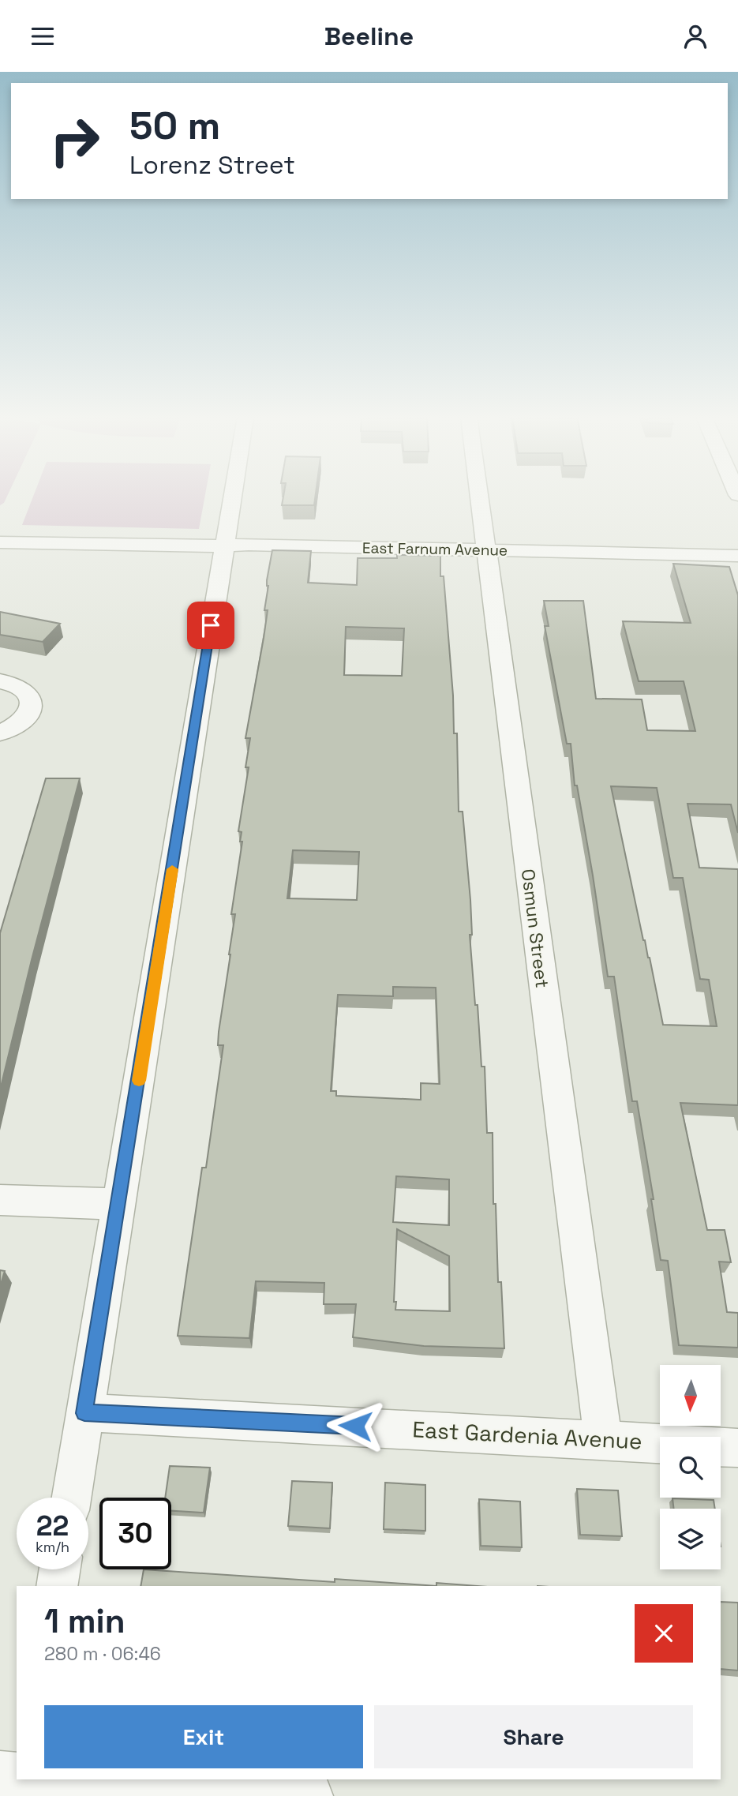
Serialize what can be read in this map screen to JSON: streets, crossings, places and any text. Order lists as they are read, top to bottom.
{
  "streets": {
    "street": ["East Farnum Avenue", "Osmun Street", "East Gardenia Avenue"]
  },
  "crossings": [
    ["East Farnum Avenue", "Osmun Street"],
    ["Osmun Street", "East Gardenia Avenue"]
  ],
  "north": "bottom",
  "page": {
    "header": "Beeline",
    "turn": ["50 m", "Lorenz Street"],
    "speed": "22 km/h",
    "limit": "30",
    "heading": ["1 min", "280 m · 06:46"],
    "buttons": ["Exit", "Share"]
  }
}
